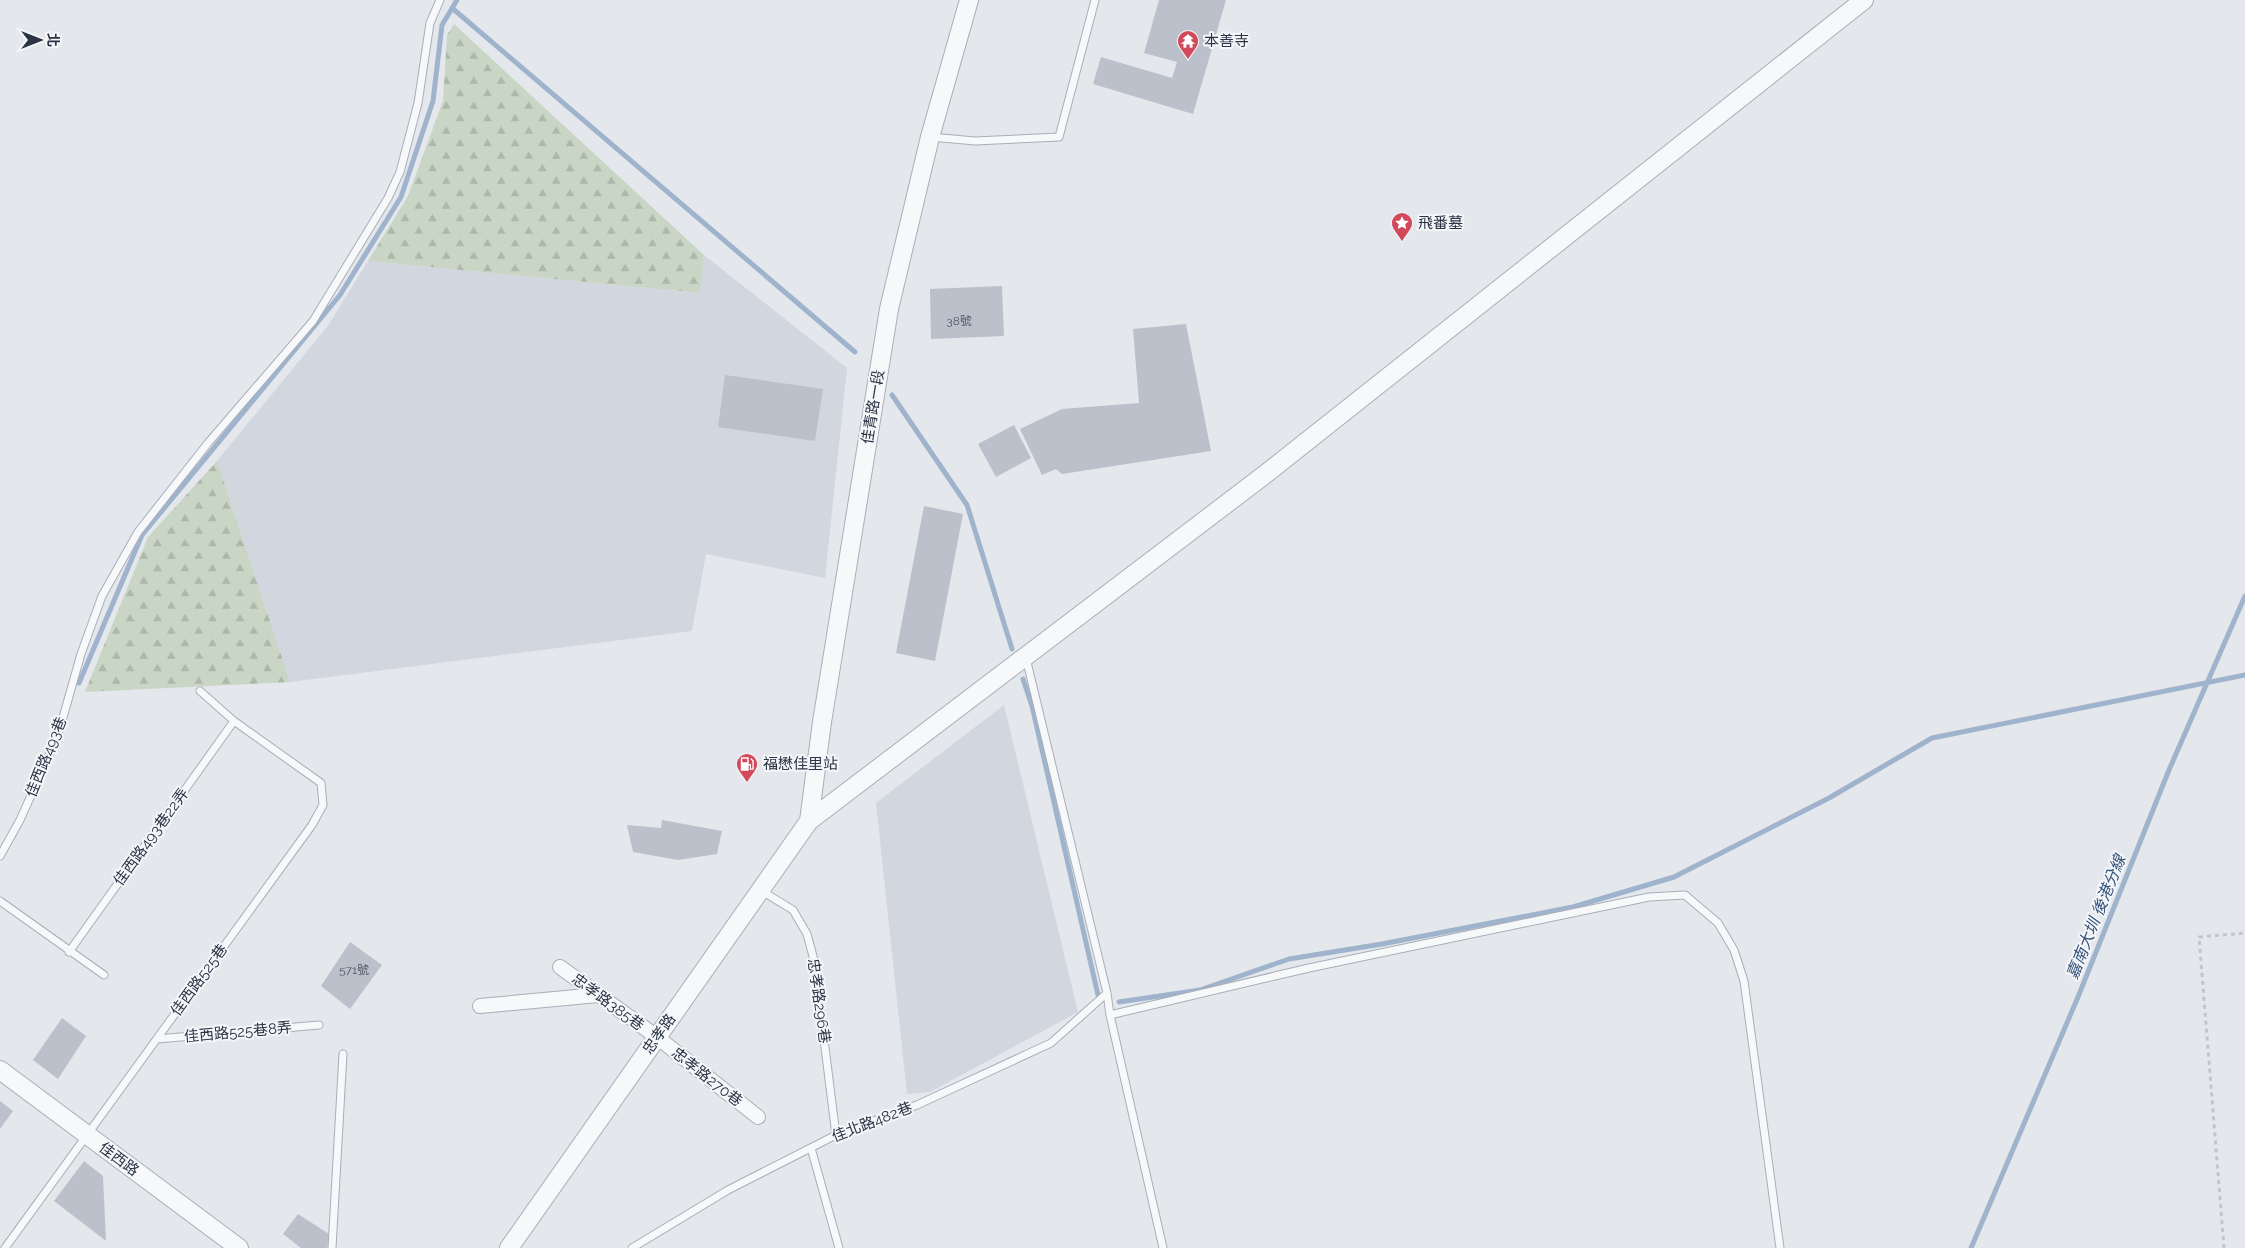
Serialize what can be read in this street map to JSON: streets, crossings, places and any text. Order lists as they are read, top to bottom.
{
  "streets": {
    "street": [
      "佳青路一段",
      "忠孝路385巷",
      "忠孝路",
      "忠孝路270巷",
      "佳西路"
    ],
    "lane": [
      "佳西路493巷",
      "佳西路493巷22弄",
      "佳西路525巷",
      "忠孝路296巷",
      "佳西路525巷8弄",
      "佳北路482巷"
    ]
  },
  "crossings": [
    ["佳青路一段", "忠孝路"],
    ["佳西路493巷22弄", "佳西路525巷"],
    ["佳西路525巷", "佳西路525巷8弄"],
    ["佳西路525巷", "佳西路"],
    ["忠孝路296巷", "忠孝路"],
    ["忠孝路296巷", "佳北路482巷"],
    ["忠孝路385巷", "忠孝路"],
    ["忠孝路385巷", "忠孝路270巷"],
    ["忠孝路", "忠孝路270巷"]
  ],
  "water": ["嘉南大圳 後港分線"],
  "places": {
    "temple": ["本善寺"],
    "place": ["飛番墓"],
    "fuel station": ["福懋佳里站"]
  },
  "house_numbers": ["38號", "571號"],
  "north": "right"
}
